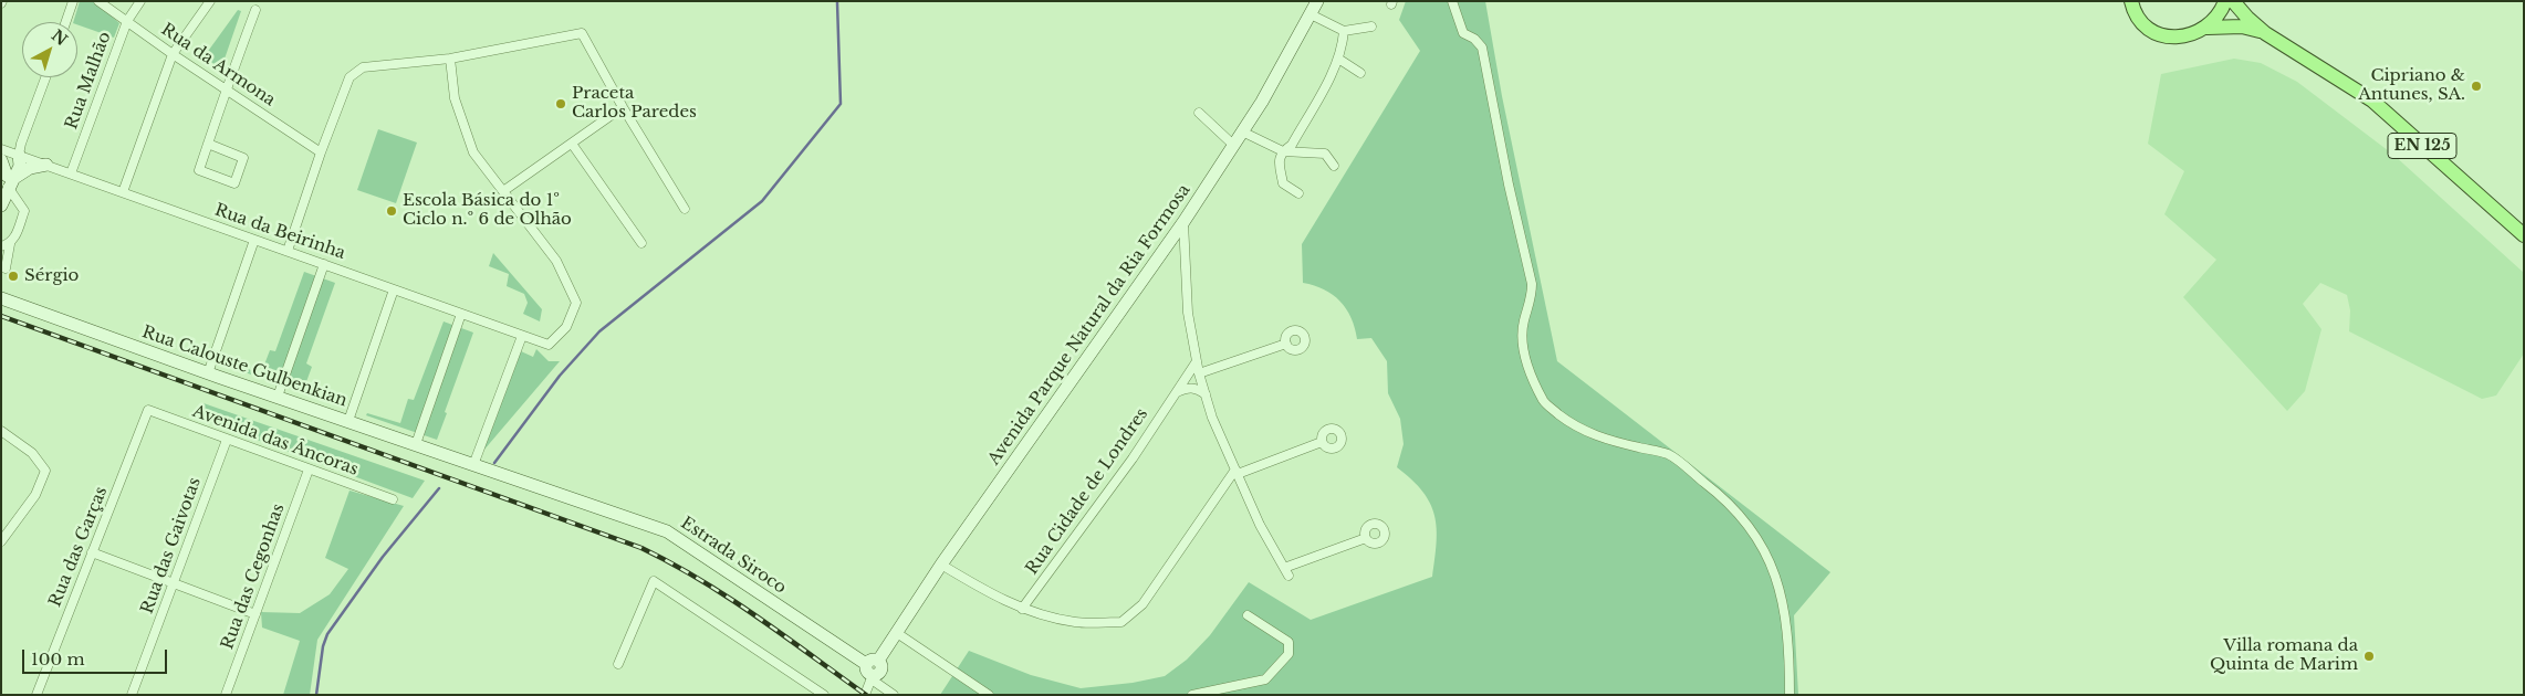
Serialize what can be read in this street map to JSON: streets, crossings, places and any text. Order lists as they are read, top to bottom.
{
  "streets": {
    "main road": ["EN 125"],
    "street": [
      "Rua da Armona",
      "Rua Malhão",
      "Rua da Beirinha",
      "Avenida Parque Natural da Ria Formosa",
      "Rua Calouste Gulbenkian",
      "Avenida das Âncoras",
      "Rua Cidade de Londres",
      "Rua das Gaivotas",
      "Rua das Garças",
      "Estrada Siroco",
      "Rua das Cegonhas"
    ]
  },
  "crossings": [
    ["Rua da Armona", "Rua Malhão"],
    ["Rua Malhão", "Rua da Beirinha"],
    ["Avenida Parque Natural da Ria Formosa", "Estrada Siroco"],
    ["Rua Calouste Gulbenkian", "Estrada Siroco"],
    ["Avenida das Âncoras", "Rua das Gaivotas"],
    ["Avenida das Âncoras", "Rua das Garças"],
    ["Avenida das Âncoras", "Rua das Cegonhas"]
  ],
  "places": [
    "Cipriano & Antunes, SA.",
    "Praceta Carlos Paredes",
    "Escola Básica do 1º Ciclo n.º 6 de Olhão",
    "Sérgio",
    "Villa romana da Quinta de Marim"
  ],
  "scale_bar": "100 m",
  "north": "top right"
}
